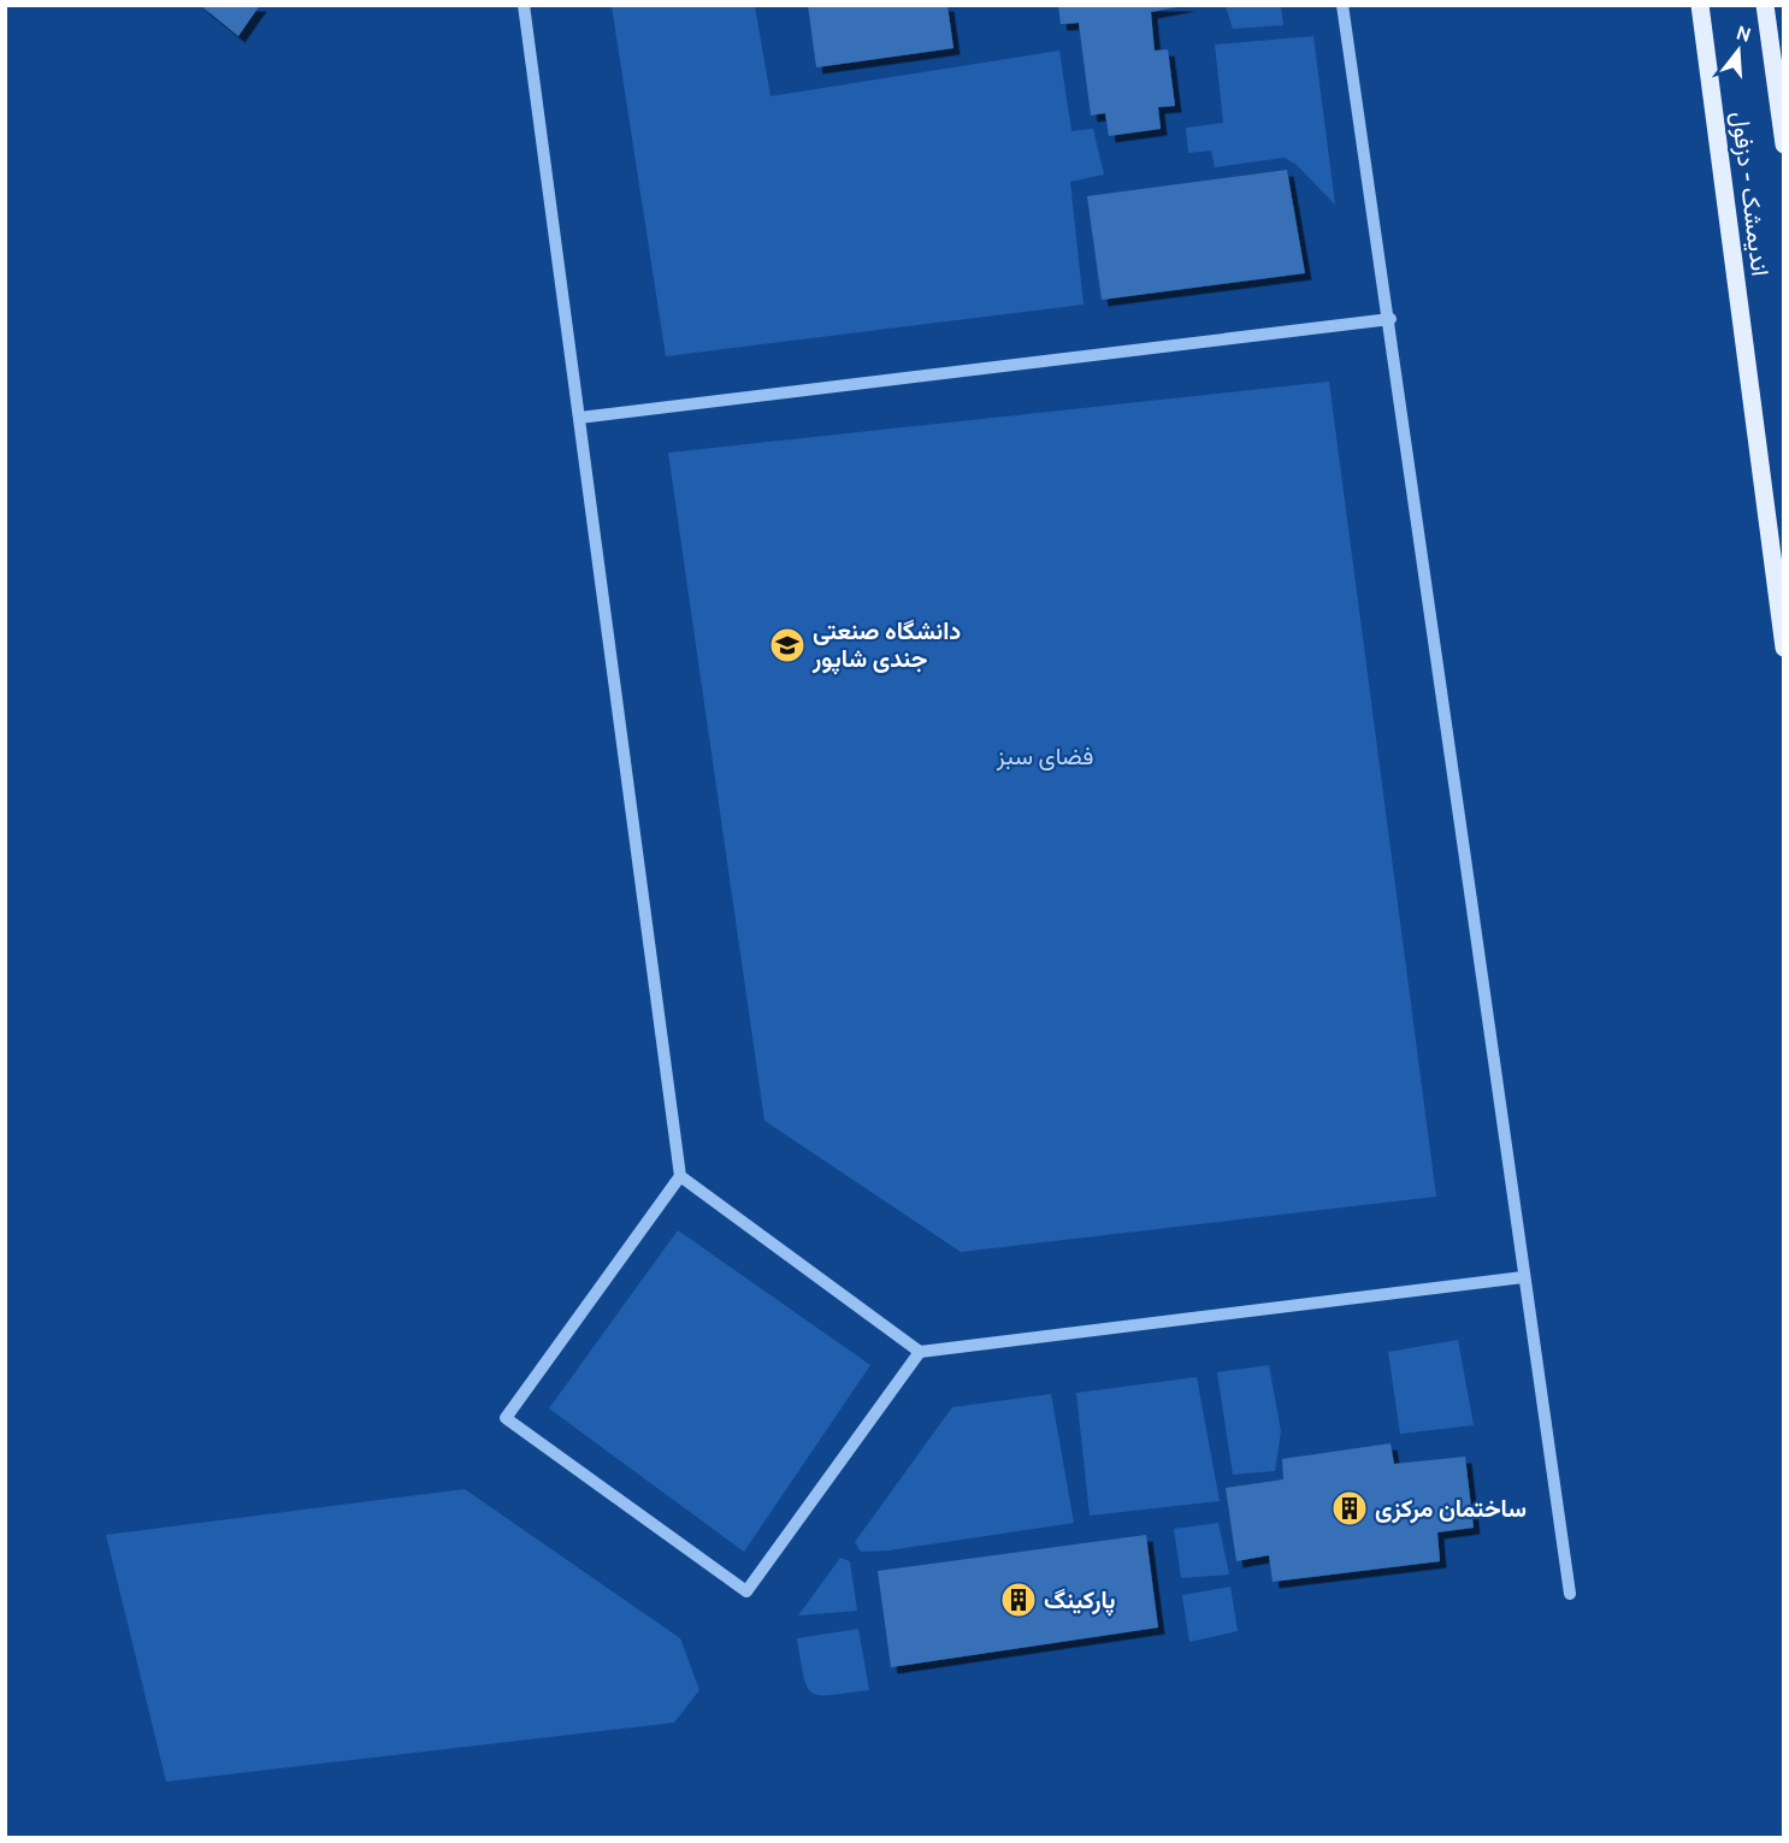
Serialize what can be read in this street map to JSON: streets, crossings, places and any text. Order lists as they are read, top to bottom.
{
  "streets": {
    "main road": ["اندیمشک - دزفول"]
  },
  "parks": ["فضای سبز"],
  "places": {
    "school or university": ["دانشگاه صنعتی جندی شاپور"],
    "building": ["ساختمان مرکزی", "پارکینگ"]
  },
  "north": "top"
}
